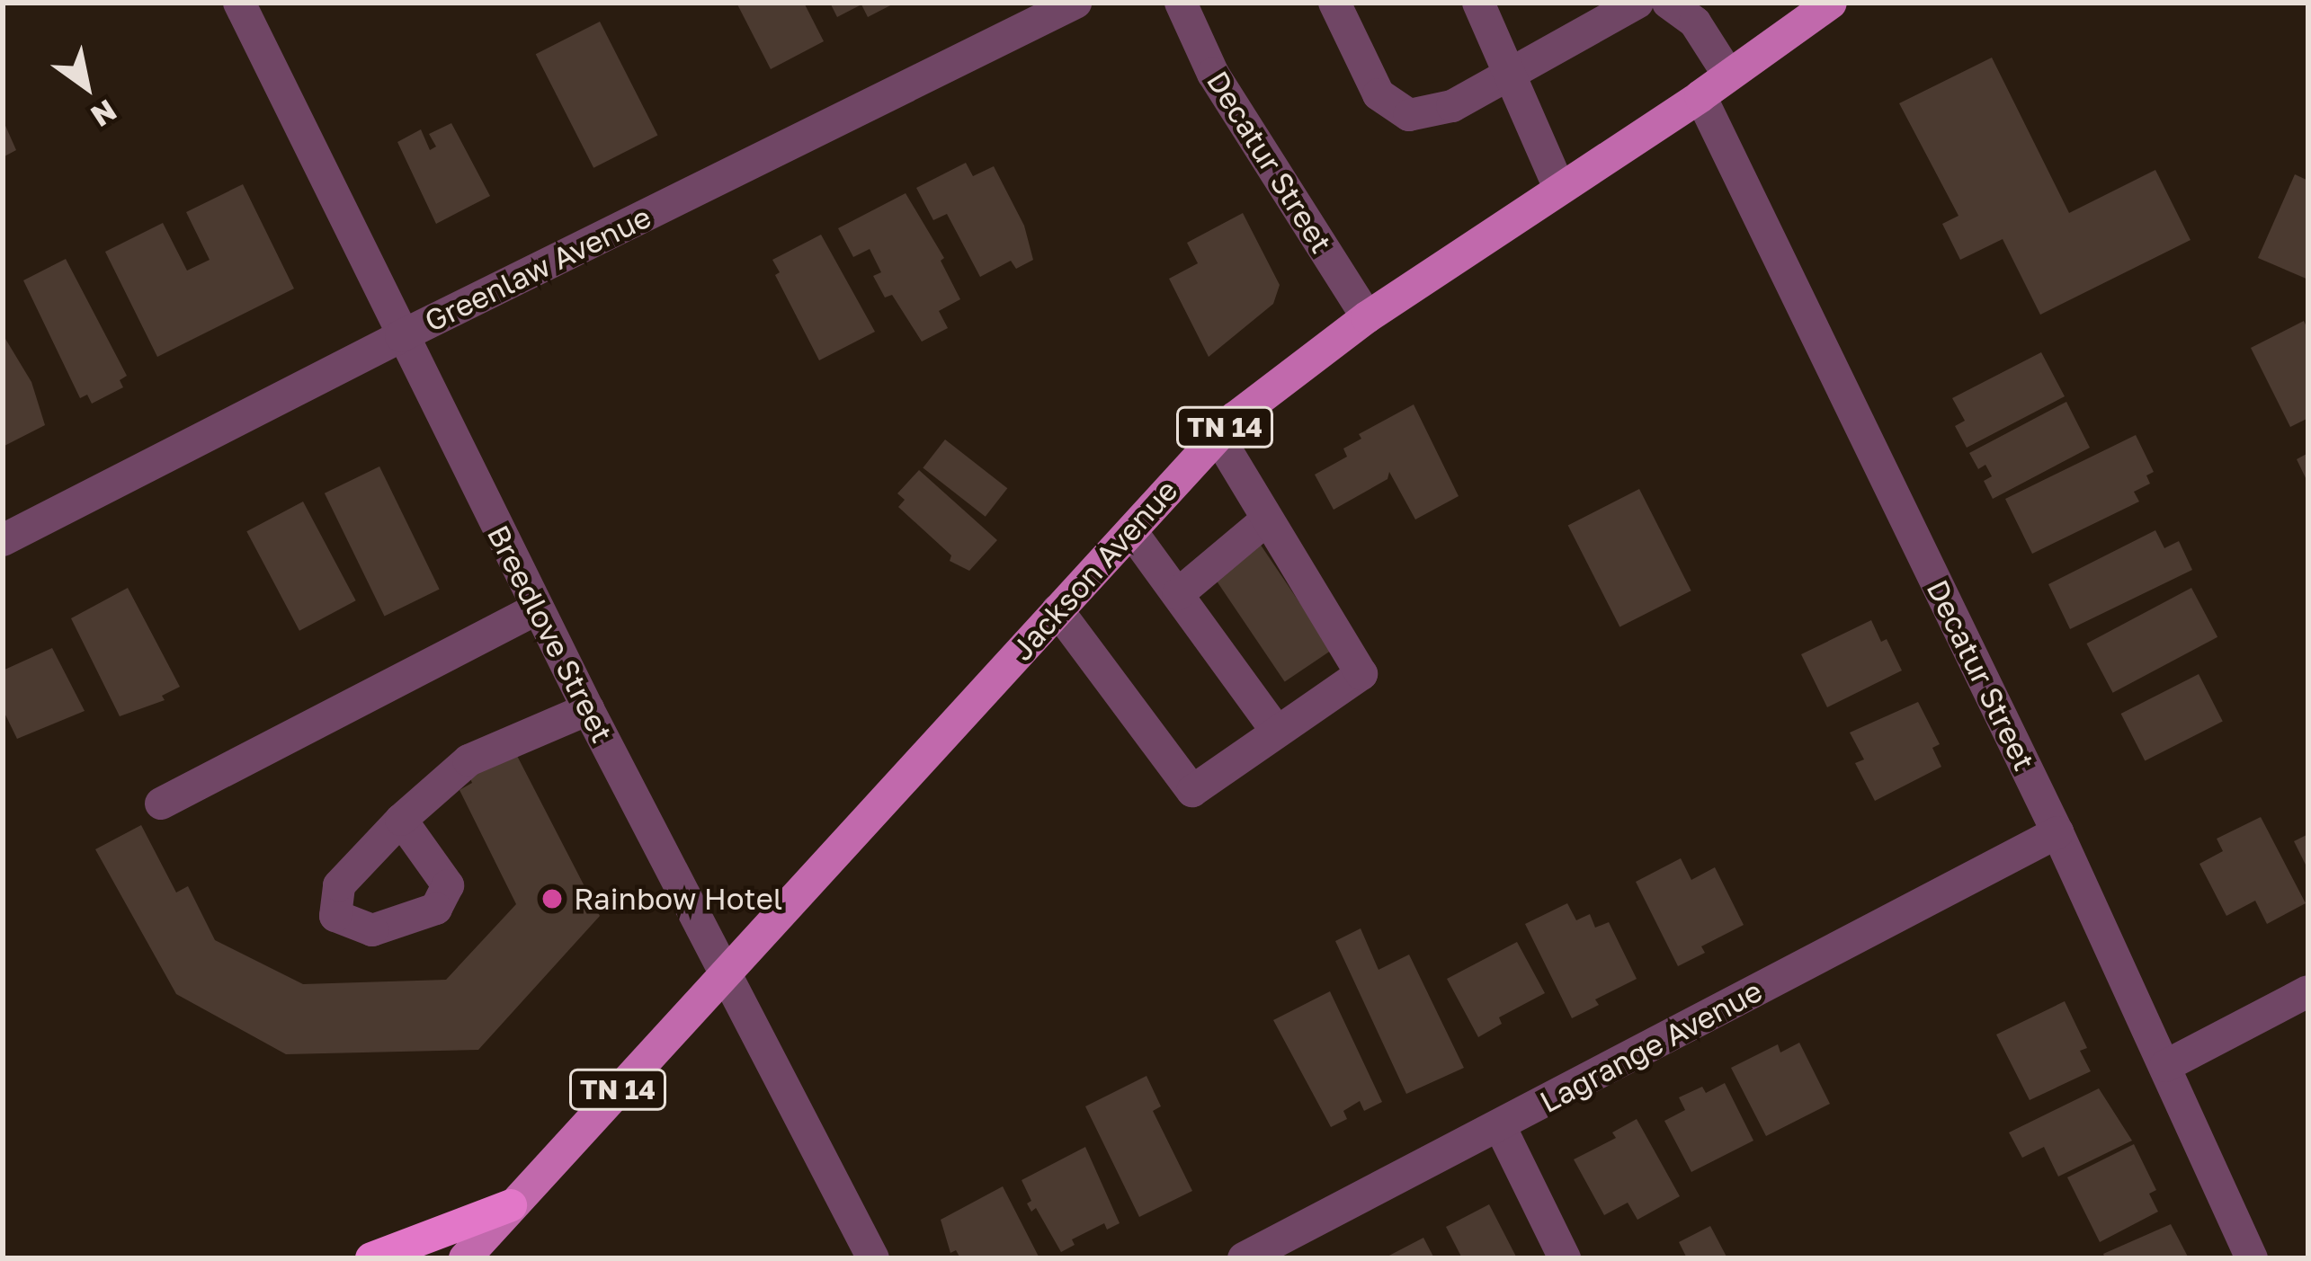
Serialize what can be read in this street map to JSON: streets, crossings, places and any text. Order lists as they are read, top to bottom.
{
  "streets": {
    "main road": ["TN 14", "Jackson Avenue"],
    "street": [
      "Decatur Street",
      "Greenlaw Avenue",
      "Breedlove Street",
      "Lagrange Avenue"
    ]
  },
  "crossings": [
    ["Decatur Street", "Jackson Avenue"],
    ["Decatur Street", "Lagrange Avenue"],
    ["Greenlaw Avenue", "Breedlove Street"],
    ["Jackson Avenue", "Breedlove Street"]
  ],
  "places": ["Rainbow Hotel"],
  "north": "bottom right"
}
